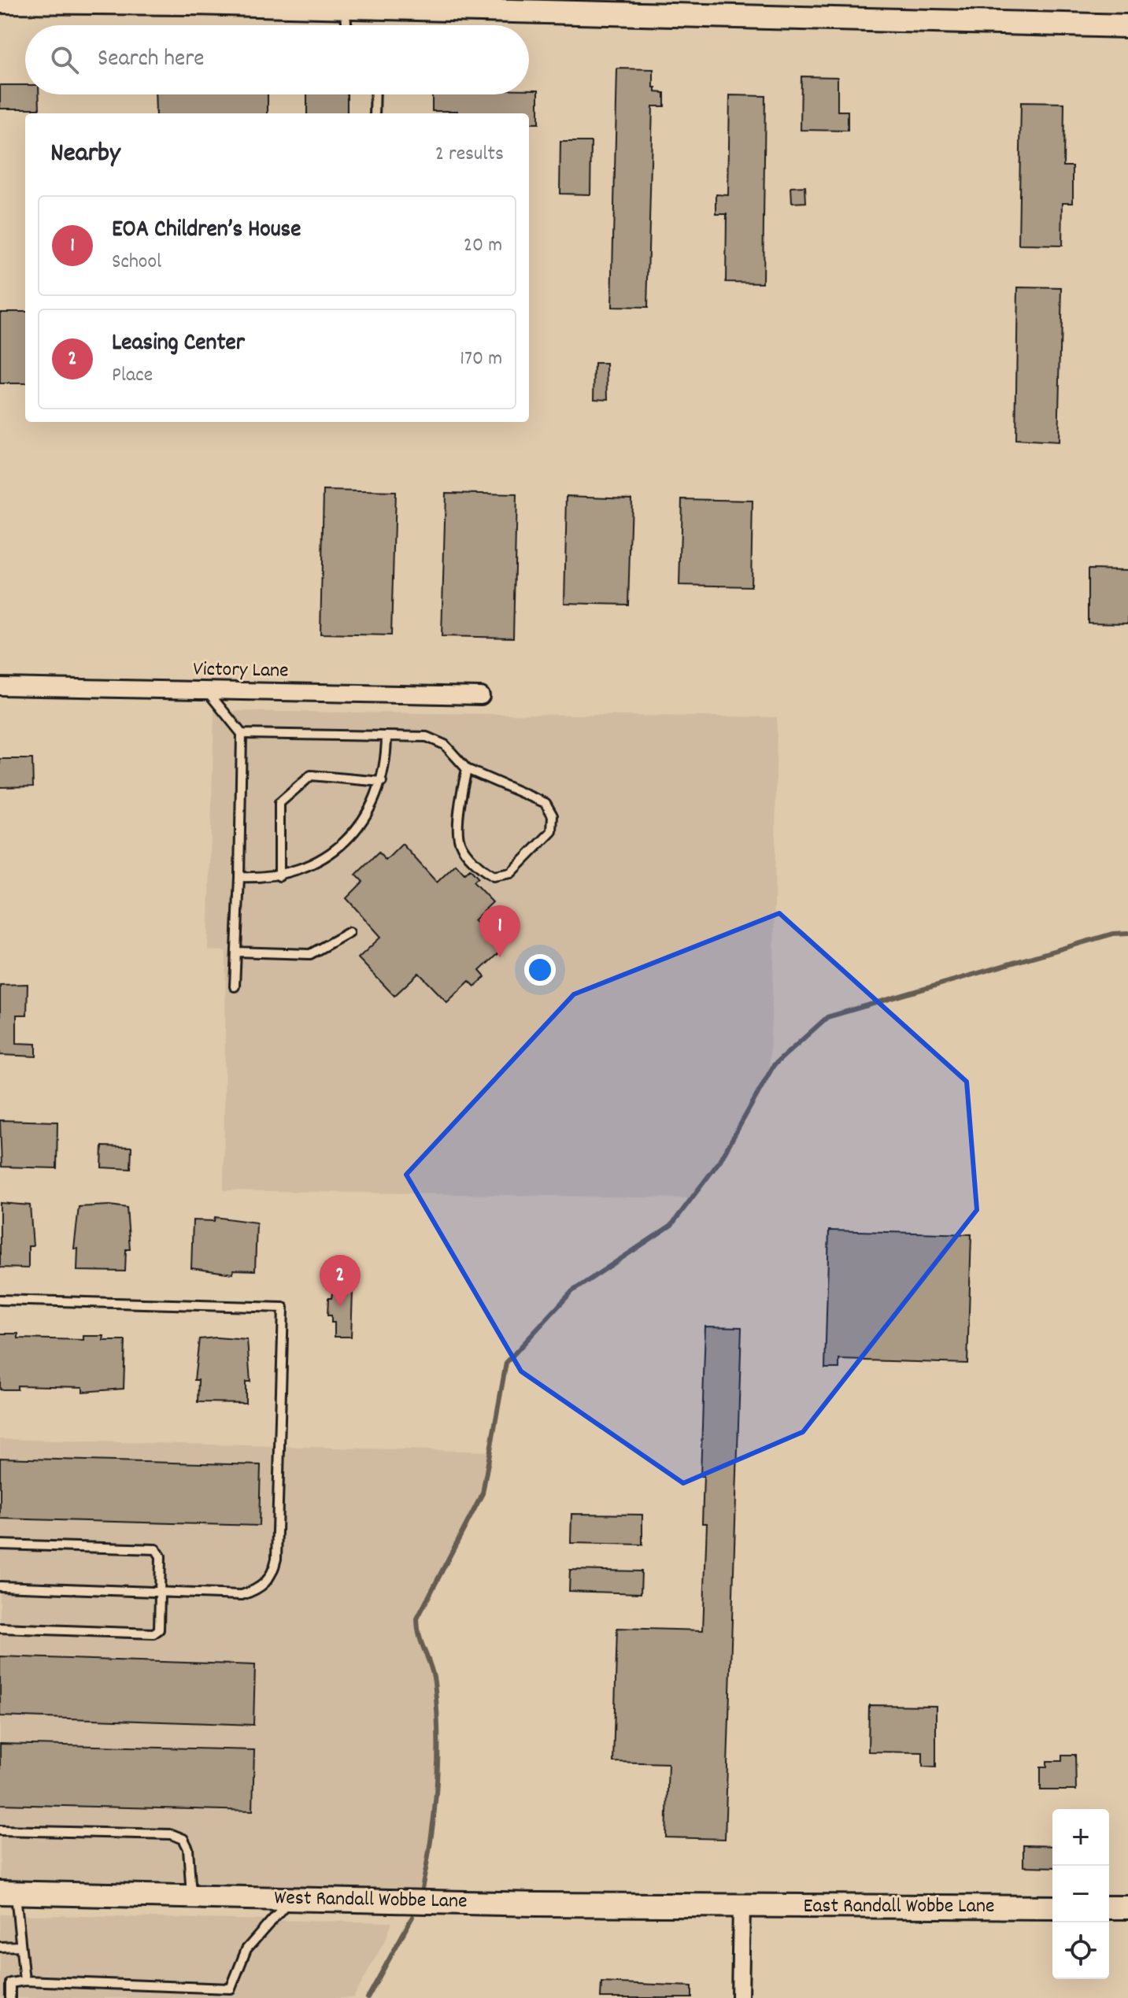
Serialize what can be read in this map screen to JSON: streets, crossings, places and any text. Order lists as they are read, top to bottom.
{
  "streets": {
    "street": ["Victory Lane", "West Randall Wobbe Lane", "East Randall Wobbe Lane"]
  },
  "crossings": [
    ["West Randall Wobbe Lane", "East Randall Wobbe Lane"]
  ],
  "page": {
    "search": "Search here",
    "heading": ["Nearby", "2 results"],
    "list": [
      {
        "mark": "1",
        "name": "EOA Children’s House",
        "note": "School",
        "value": "20 m"
      },
      {
        "mark": "2",
        "name": "Leasing Center",
        "note": "Place",
        "value": "170 m"
      }
    ],
    "pins": ["1", "2"],
    "map_buttons": ["+", "−"]
  }
}
